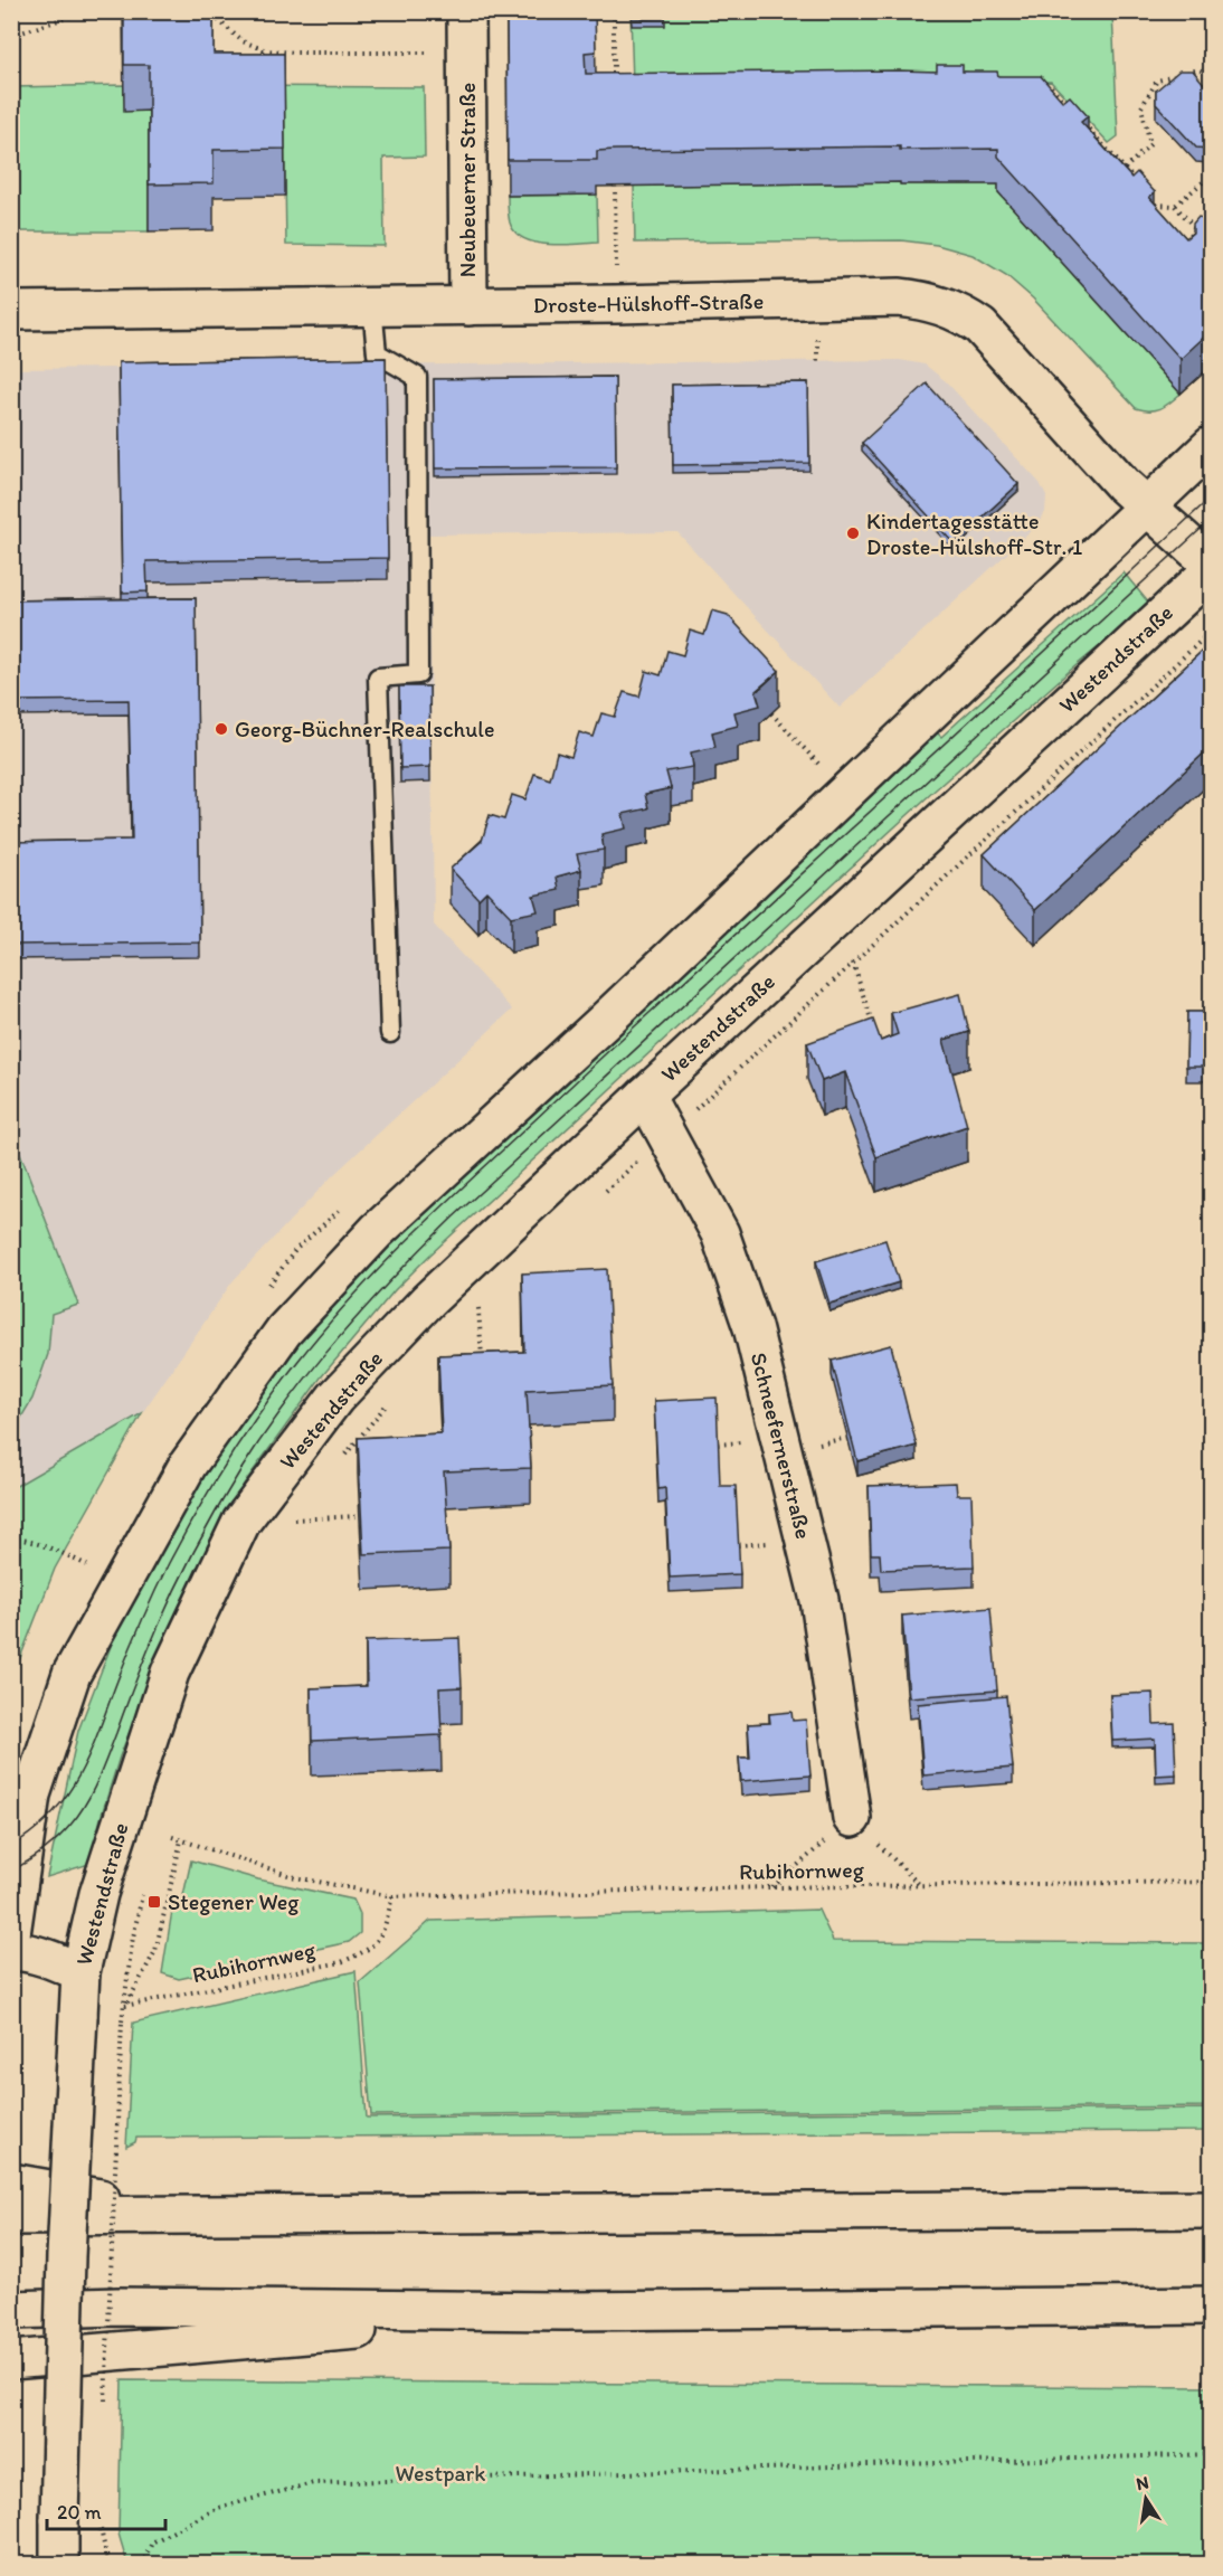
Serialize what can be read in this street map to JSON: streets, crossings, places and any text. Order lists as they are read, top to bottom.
{
  "streets": {
    "main road": [
      "Neubeuerner Straße",
      "Droste-Hülshoff-Straße",
      "Westendstraße",
      "Schneefernerstraße"
    ],
    "path": ["Rubihornweg"]
  },
  "crossings": [
    ["Neubeuerner Straße", "Droste-Hülshoff-Straße"],
    ["Westendstraße", "Schneefernerstraße"]
  ],
  "parks": ["Westpark"],
  "places": {
    "other": ["Kindertagesstätte Droste-Hülshoff-Str. 1", "Georg-Büchner-Realschule"],
    "transit": ["Stegener Weg"]
  },
  "scale_bar": "20 m",
  "north": "top"
}
